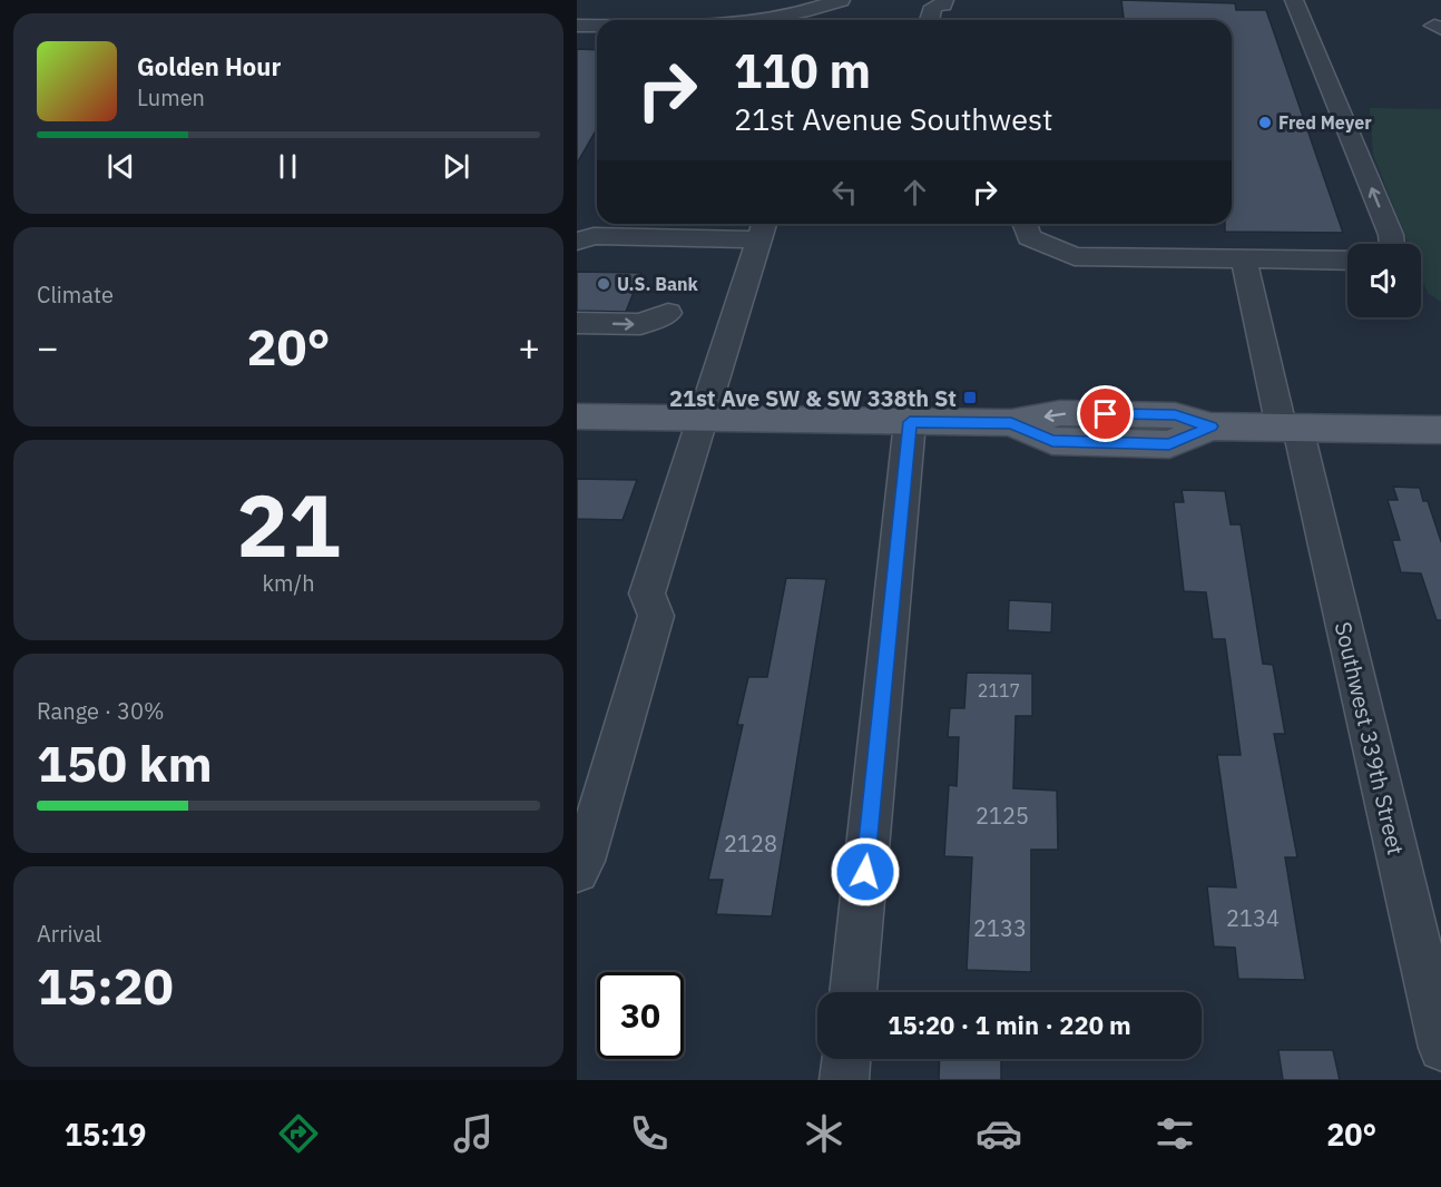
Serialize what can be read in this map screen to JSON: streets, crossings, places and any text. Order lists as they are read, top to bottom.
{
  "streets": {
    "street": ["Southwest 339th Street"]
  },
  "places": {
    "other": ["Fred Meyer", "U.S. Bank"],
    "transit": ["21st Ave SW & SW 338th St"]
  },
  "house_numbers": [
    "2117",
    "2125",
    "2128",
    "2134",
    "2133"
  ],
  "page": {
    "turn": ["110 m", "21st Avenue Southwest"],
    "song": ["Golden Hour", "Lumen"],
    "tile": [
      "Climate",
      ["21", "km/h"],
      ["Range · 30%", "150 km"],
      ["Arrival", "15:20"]
    ],
    "heat": ["−", "20°", "+"],
    "limit": "30",
    "trip": "15:20 · 1 min · 220 m",
    "tabs": ["15:19", "20°"]
  }
}
